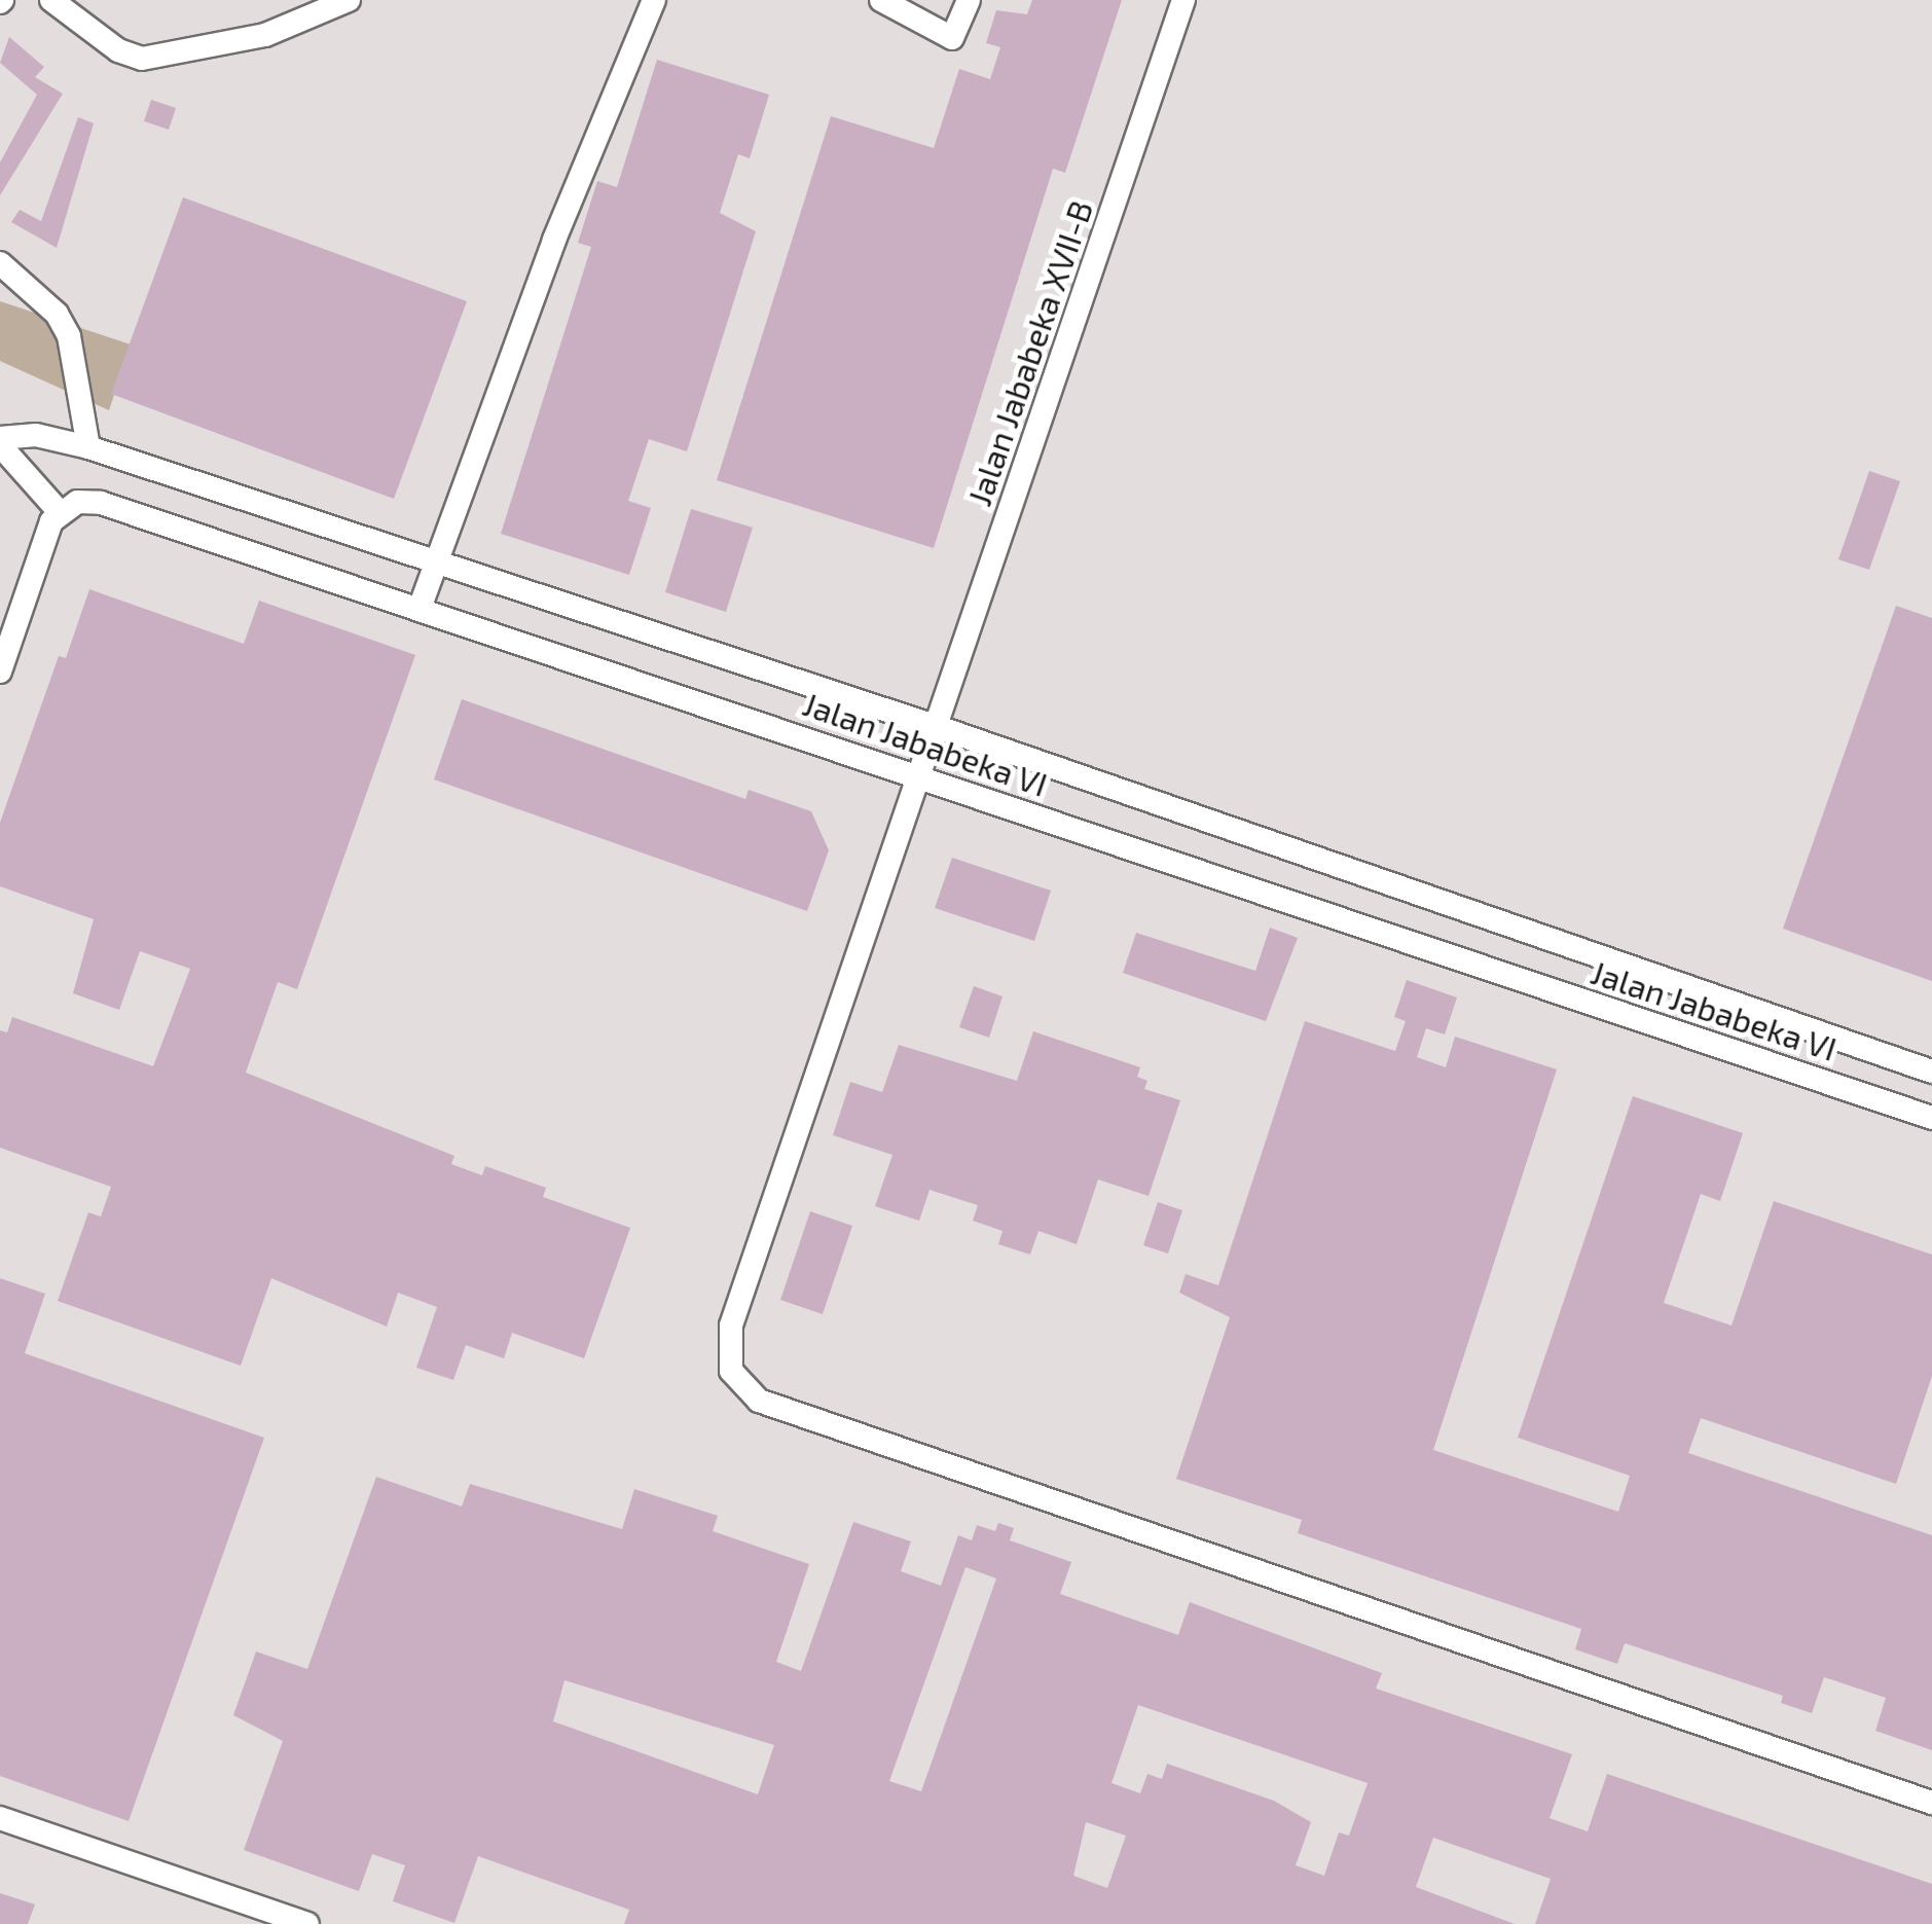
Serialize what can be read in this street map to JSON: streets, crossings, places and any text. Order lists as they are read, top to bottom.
{
  "streets": {
    "street": ["Jalan Jababeka XVII-B", "Jalan Jababeka VI"]
  },
  "crossings": [
    ["Jalan Jababeka XVII-B", "Jalan Jababeka VI"]
  ]
}
